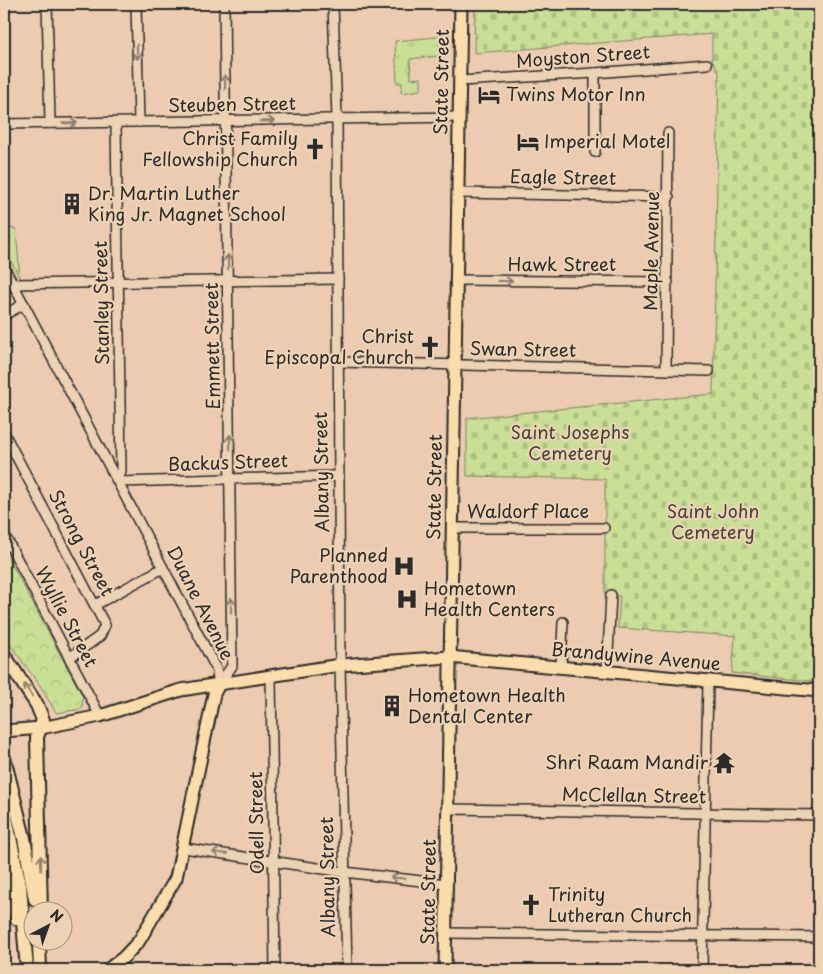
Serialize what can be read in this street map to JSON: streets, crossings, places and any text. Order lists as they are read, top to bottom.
{
  "streets": {
    "main road": ["State Street", "Duane Avenue", "Brandywine Avenue"],
    "street": [
      "Moyston Street",
      "Steuben Street",
      "Eagle Street",
      "Maple Avenue",
      "Hawk Street",
      "Stanley Street",
      "Emmett Street",
      "Swan Street",
      "Backus Street",
      "Albany Street",
      "Waldorf Place",
      "Strong Street",
      "Wyllie Street",
      "McClellan Street",
      "Odell Street"
    ]
  },
  "crossings": [
    ["Moyston Street", "State Street"],
    ["State Street", "Steuben Street"],
    ["State Street", "Eagle Street"],
    ["State Street", "Hawk Street"],
    ["State Street", "Swan Street"],
    ["State Street", "Waldorf Place"],
    ["State Street", "Brandywine Avenue"],
    ["State Street", "McClellan Street"],
    ["Steuben Street", "Stanley Street"],
    ["Steuben Street", "Emmett Street"],
    ["Steuben Street", "Albany Street"],
    ["Eagle Street", "Maple Avenue"],
    ["Maple Avenue", "Hawk Street"],
    ["Maple Avenue", "Swan Street"],
    ["Stanley Street", "Backus Street"],
    ["Stanley Street", "Duane Avenue"],
    ["Emmett Street", "Backus Street"],
    ["Emmett Street", "Duane Avenue"],
    ["Emmett Street", "Brandywine Avenue"],
    ["Swan Street", "Albany Street"],
    ["Backus Street", "Albany Street"],
    ["Backus Street", "Duane Avenue"],
    ["Albany Street", "Brandywine Avenue"],
    ["Strong Street", "Wyllie Street"],
    ["Duane Avenue", "Brandywine Avenue"],
    ["Wyllie Street", "Brandywine Avenue"],
    ["Brandywine Avenue", "Odell Street"]
  ],
  "one_way": ["Steuben Street", "Hawk Street", "Emmett Street"],
  "parks": ["Saint Josephs Cemetery", "Saint John Cemetery"],
  "places": {
    "hotel": ["Twins Motor Inn", "Imperial Motel"],
    "church": ["Christ Family Fellowship Church", "Christ Episcopal Church", "Trinity Lutheran Church"],
    "building": ["Dr. Martin Luther King Jr. Magnet School", "Hometown Health Dental Center"],
    "hospital": ["Planned Parenthood", "Hometown Health Centers"],
    "temple": ["Shri Raam Mandir"]
  },
  "north": "top right"
}
